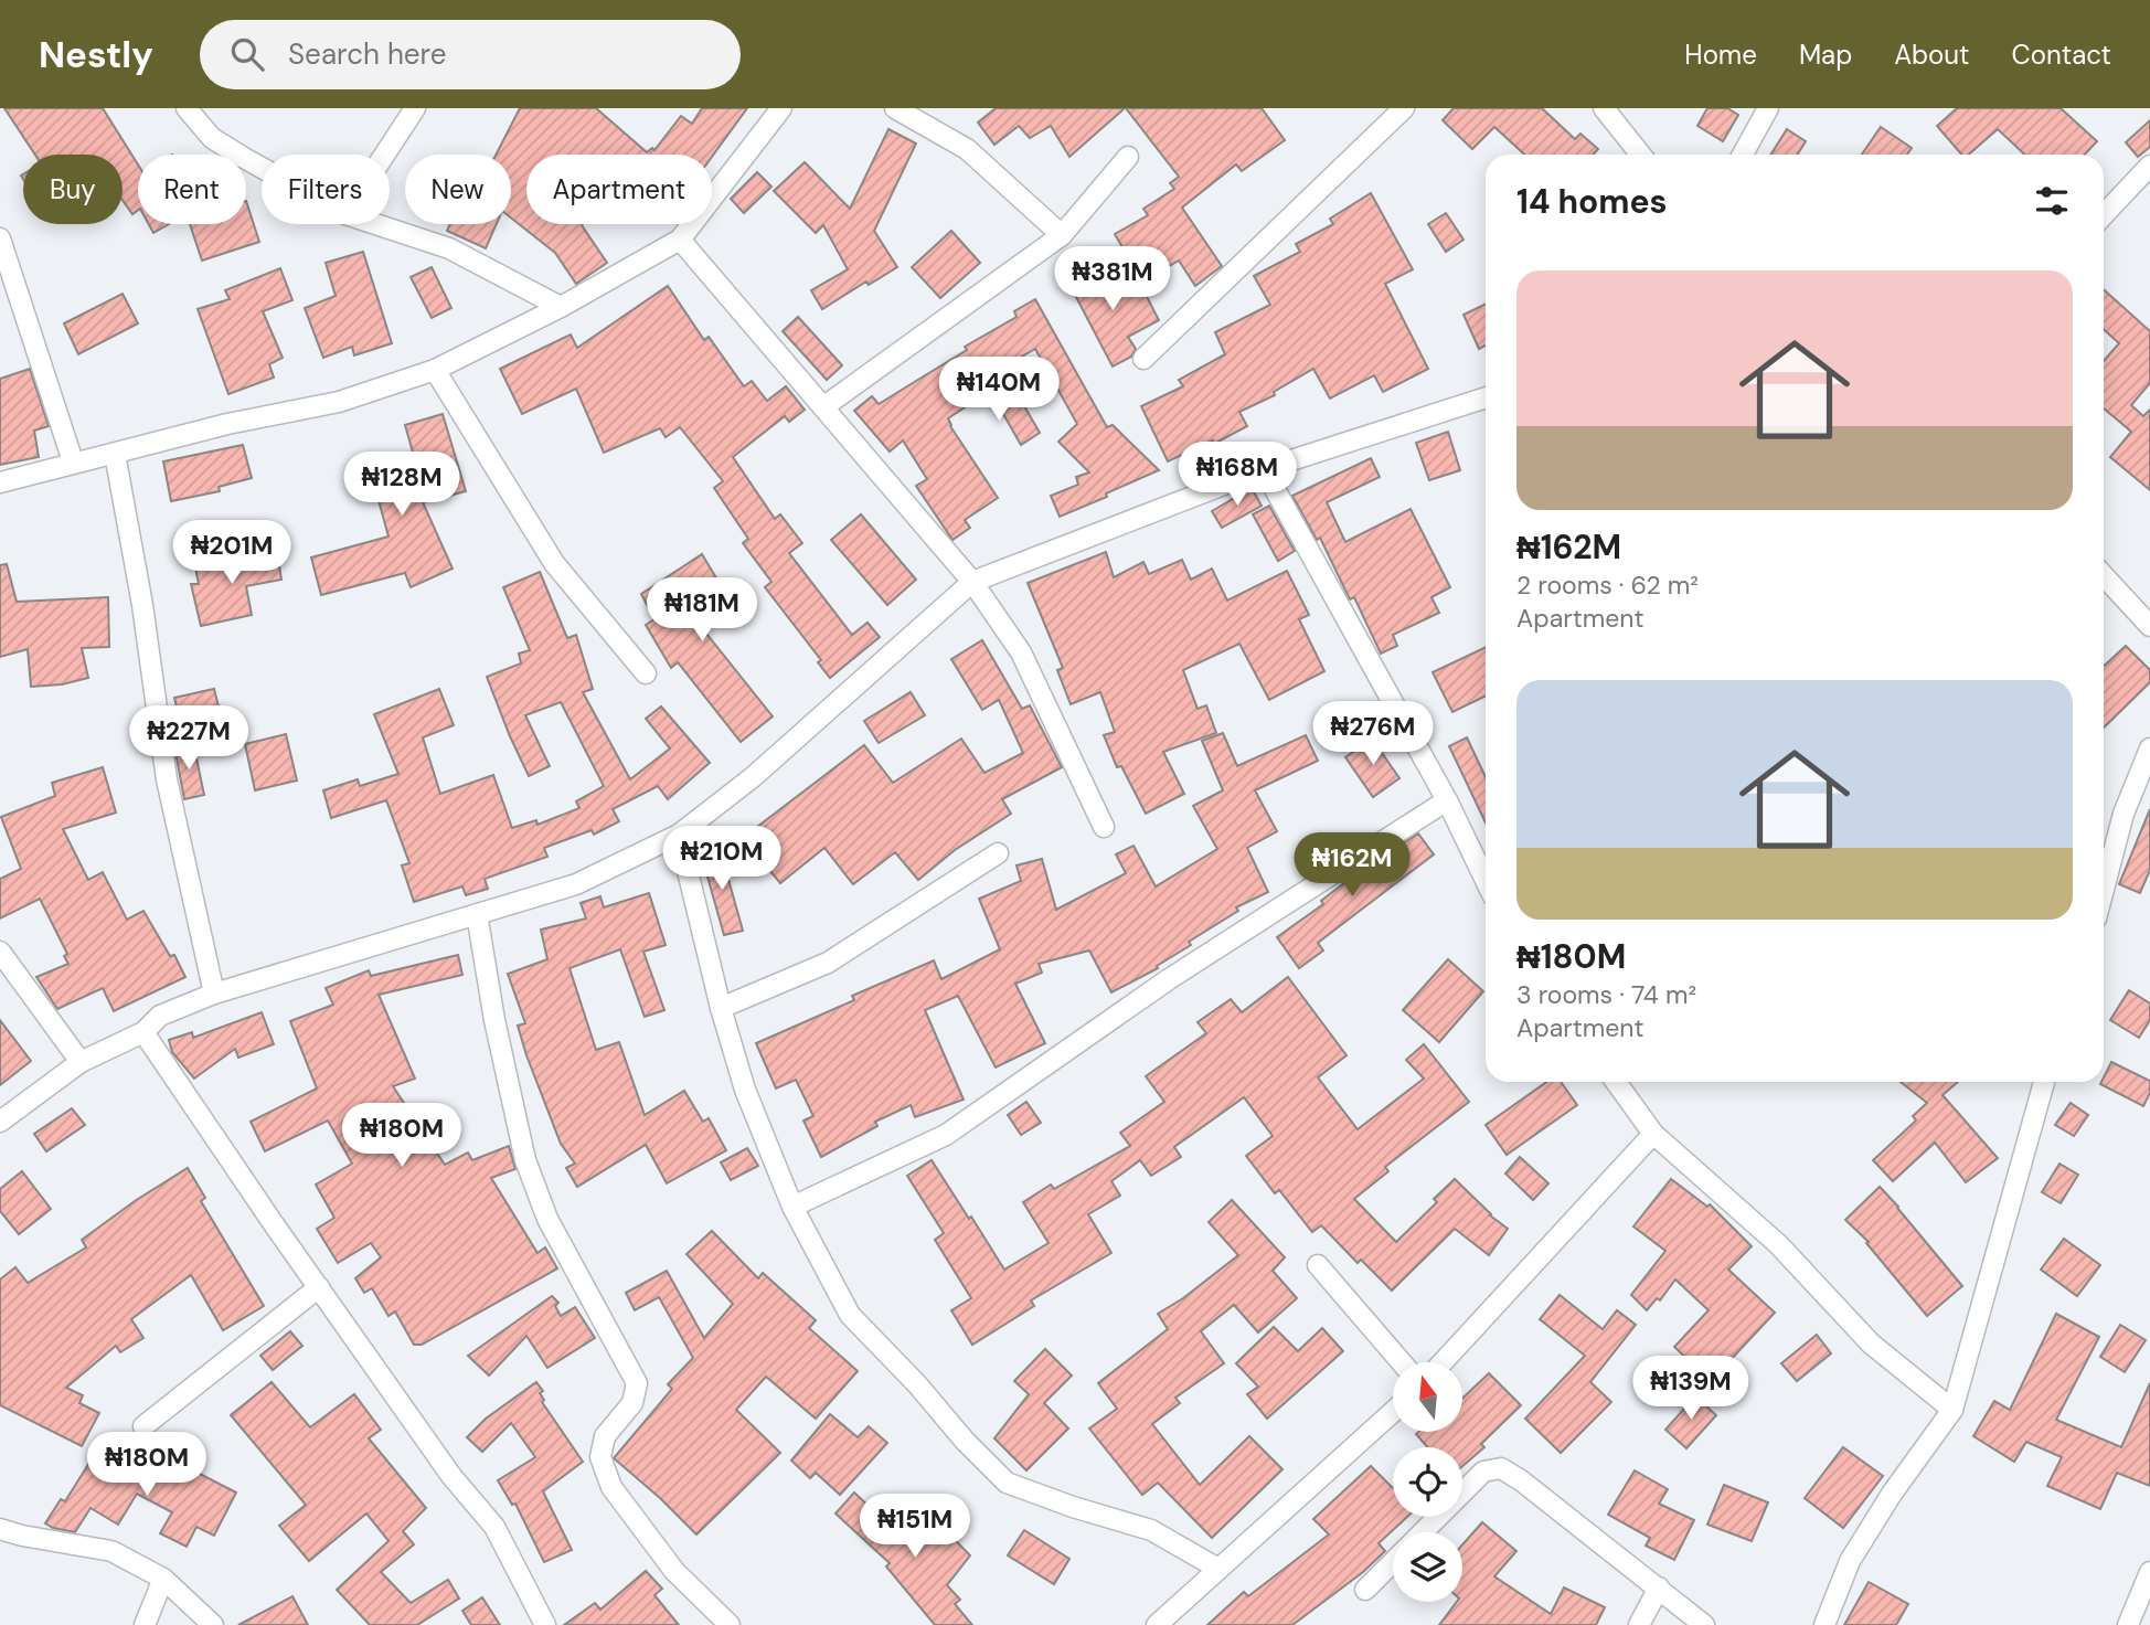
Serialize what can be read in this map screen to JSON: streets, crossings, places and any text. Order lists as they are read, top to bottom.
{
  "north": "top",
  "page": {
    "header": "Nestly",
    "search": "Search here",
    "nav": [
      "Home",
      "Map",
      "About",
      "Contact"
    ],
    "chip": [
      "Buy",
      "Rent",
      "Filters",
      "New",
      "Apartment"
    ],
    "heading": "14 homes",
    "price": [
      "₦381M",
      "₦140M",
      "₦168M",
      "₦128M",
      "₦201M",
      "₦181M",
      "₦276M",
      "₦227M",
      "₦210M",
      "₦162M",
      "₦180M",
      "₦139M",
      "₦180M",
      "₦151M"
    ],
    "list": [
      {
        "name": "₦162M",
        "note": "2 rooms · 62 m² · Apartment"
      },
      {
        "name": "₦180M",
        "note": "3 rooms · 74 m² · Apartment"
      }
    ]
  }
}
